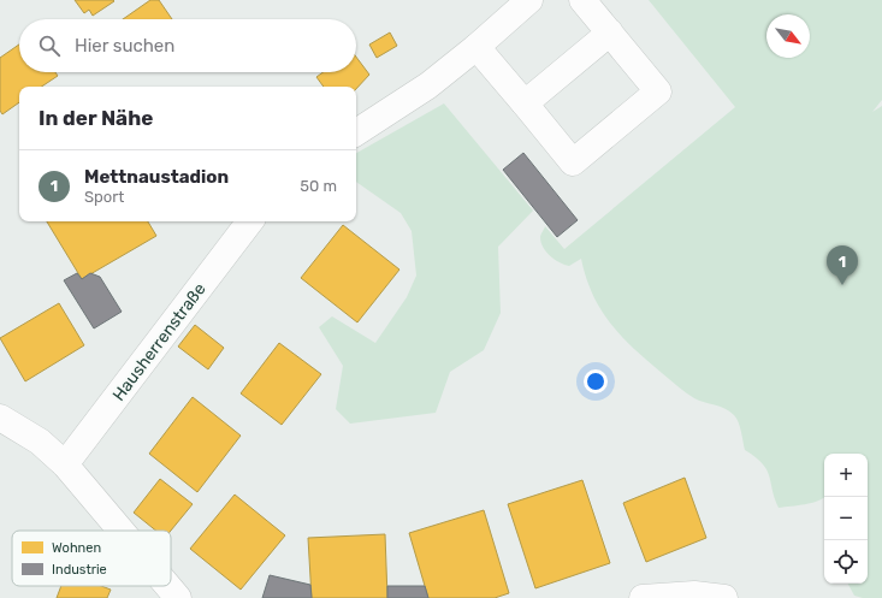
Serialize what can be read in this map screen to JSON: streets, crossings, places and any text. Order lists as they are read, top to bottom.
{
  "streets": {
    "street": ["Hausherrenstraße"]
  },
  "legend": ["Wohnen", "Industrie"],
  "north": "bottom right",
  "page": {
    "search": "Hier suchen",
    "heading": "In der Nähe",
    "list": [
      {
        "mark": "1",
        "name": "Mettnaustadion",
        "note": "Sport",
        "value": "50 m"
      }
    ],
    "pins": "1",
    "map_buttons": ["+", "−"]
  }
}
